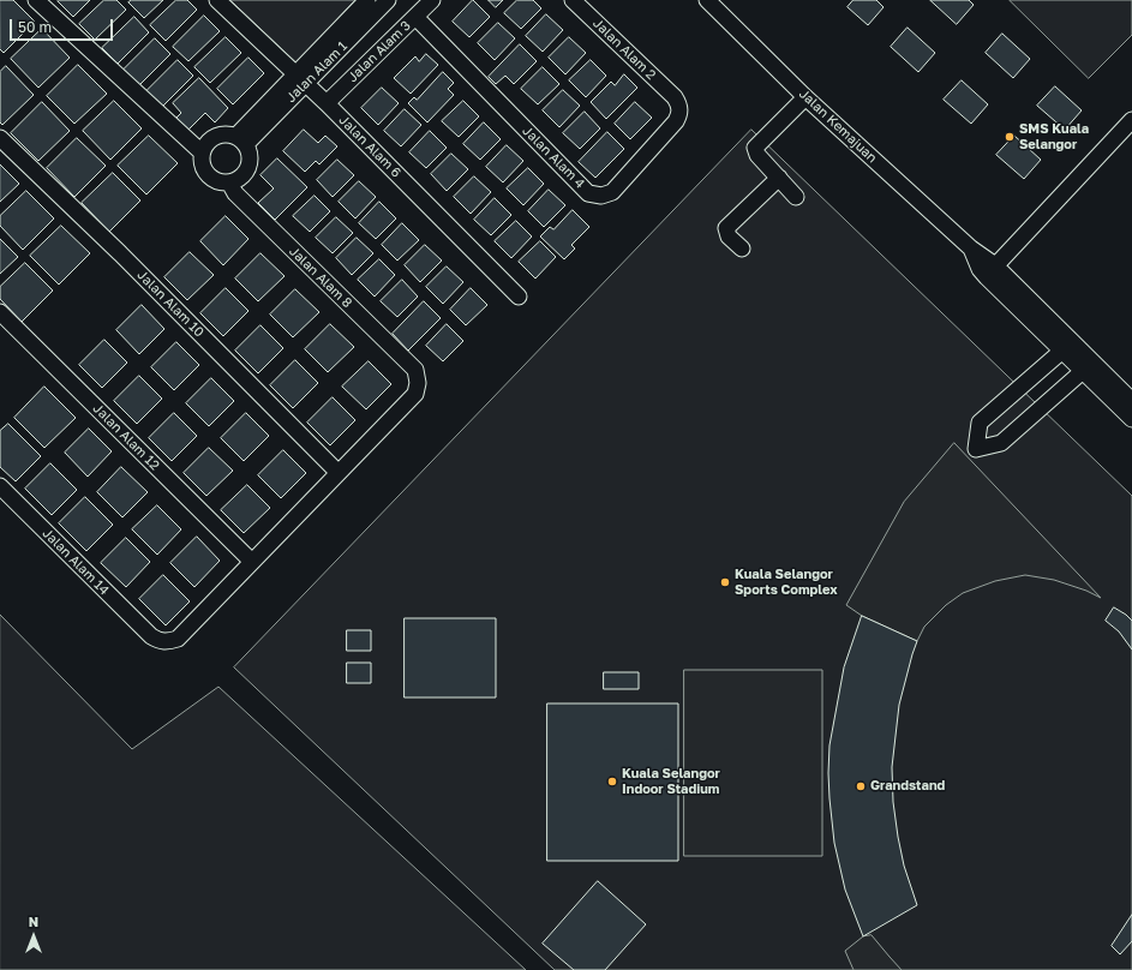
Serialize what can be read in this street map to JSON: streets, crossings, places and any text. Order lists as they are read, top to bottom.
{
  "streets": {
    "street": [
      "Jalan Alam 2",
      "Jalan Alam 3",
      "Jalan Alam 1",
      "Jalan Kemajuan",
      "Jalan Alam 6",
      "Jalan Alam 4",
      "Jalan Alam 8",
      "Jalan Alam 10",
      "Jalan Alam 12",
      "Jalan Alam 14"
    ]
  },
  "crossings": [
    ["Jalan Alam 2", "Jalan Alam 4"],
    ["Jalan Alam 3", "Jalan Alam 6"],
    ["Jalan Alam 3", "Jalan Alam 4"],
    ["Jalan Alam 1", "Jalan Alam 6"],
    ["Jalan Alam 1", "Jalan Alam 8"],
    ["Jalan Alam 8", "Jalan Alam 10"],
    ["Jalan Alam 12", "Jalan Alam 14"]
  ],
  "places": [
    "SMS Kuala Selangor",
    "Kuala Selangor Sports Complex",
    "Kuala Selangor Indoor Stadium",
    "Grandstand"
  ],
  "scale_bar": "50 m",
  "north": "top"
}
